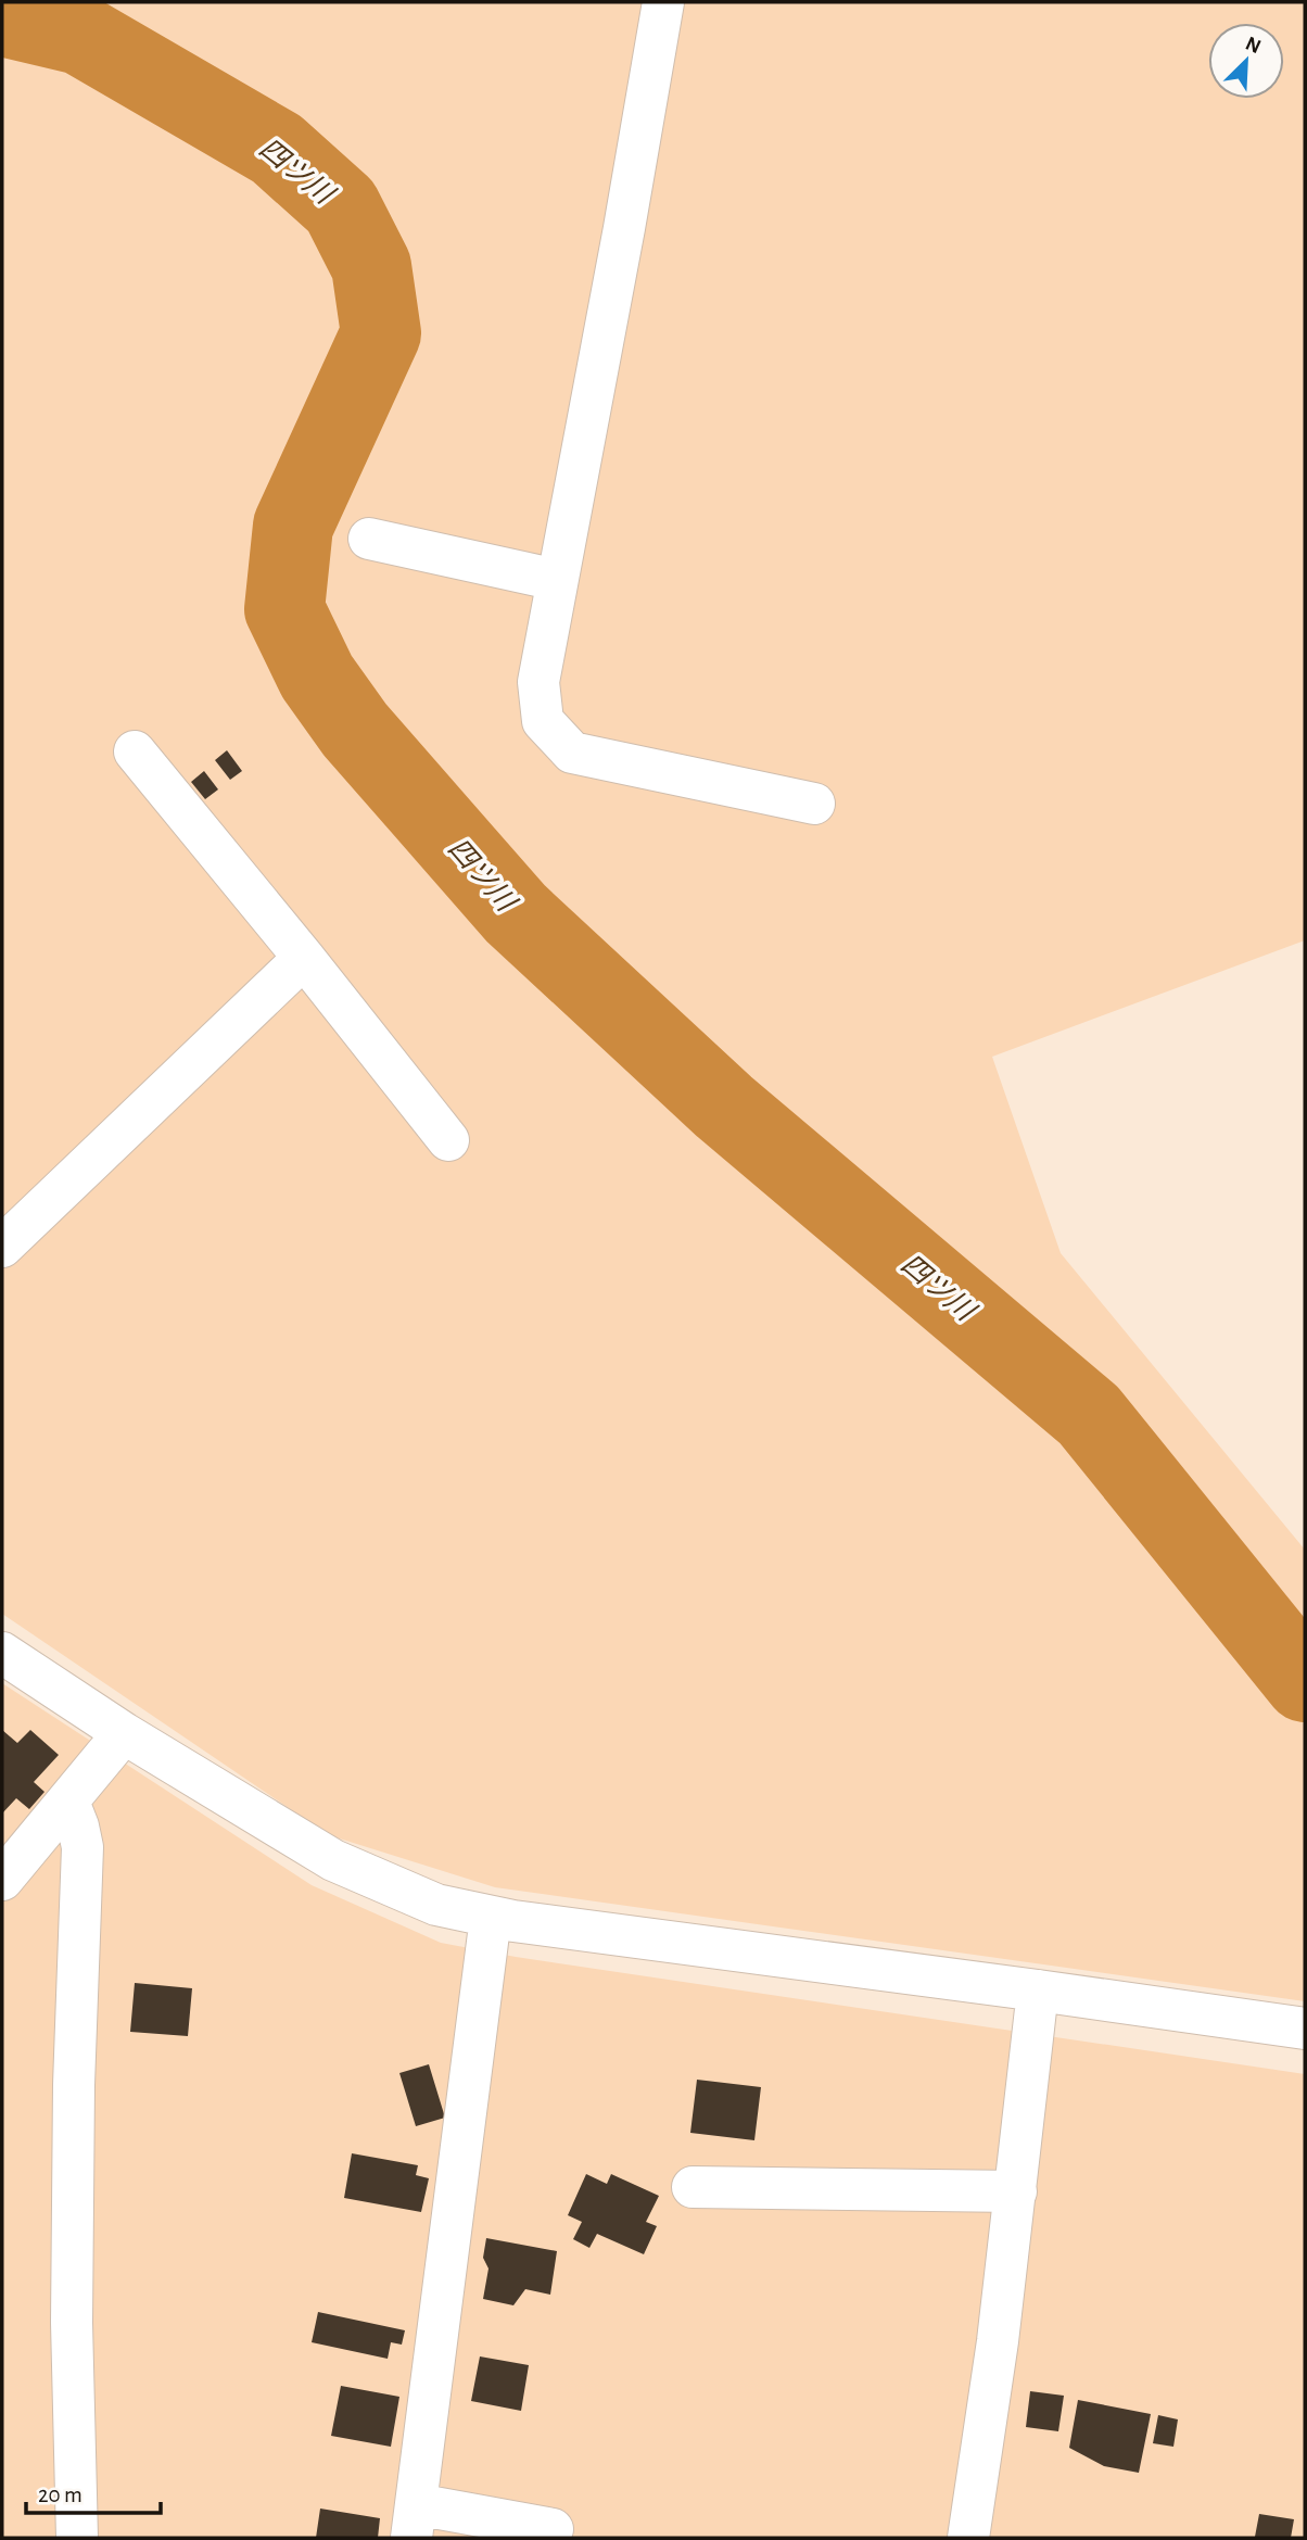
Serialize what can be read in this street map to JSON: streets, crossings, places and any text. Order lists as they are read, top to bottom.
{
  "water": ["四ツ川"],
  "scale_bar": "20 m",
  "north": "top right"
}
